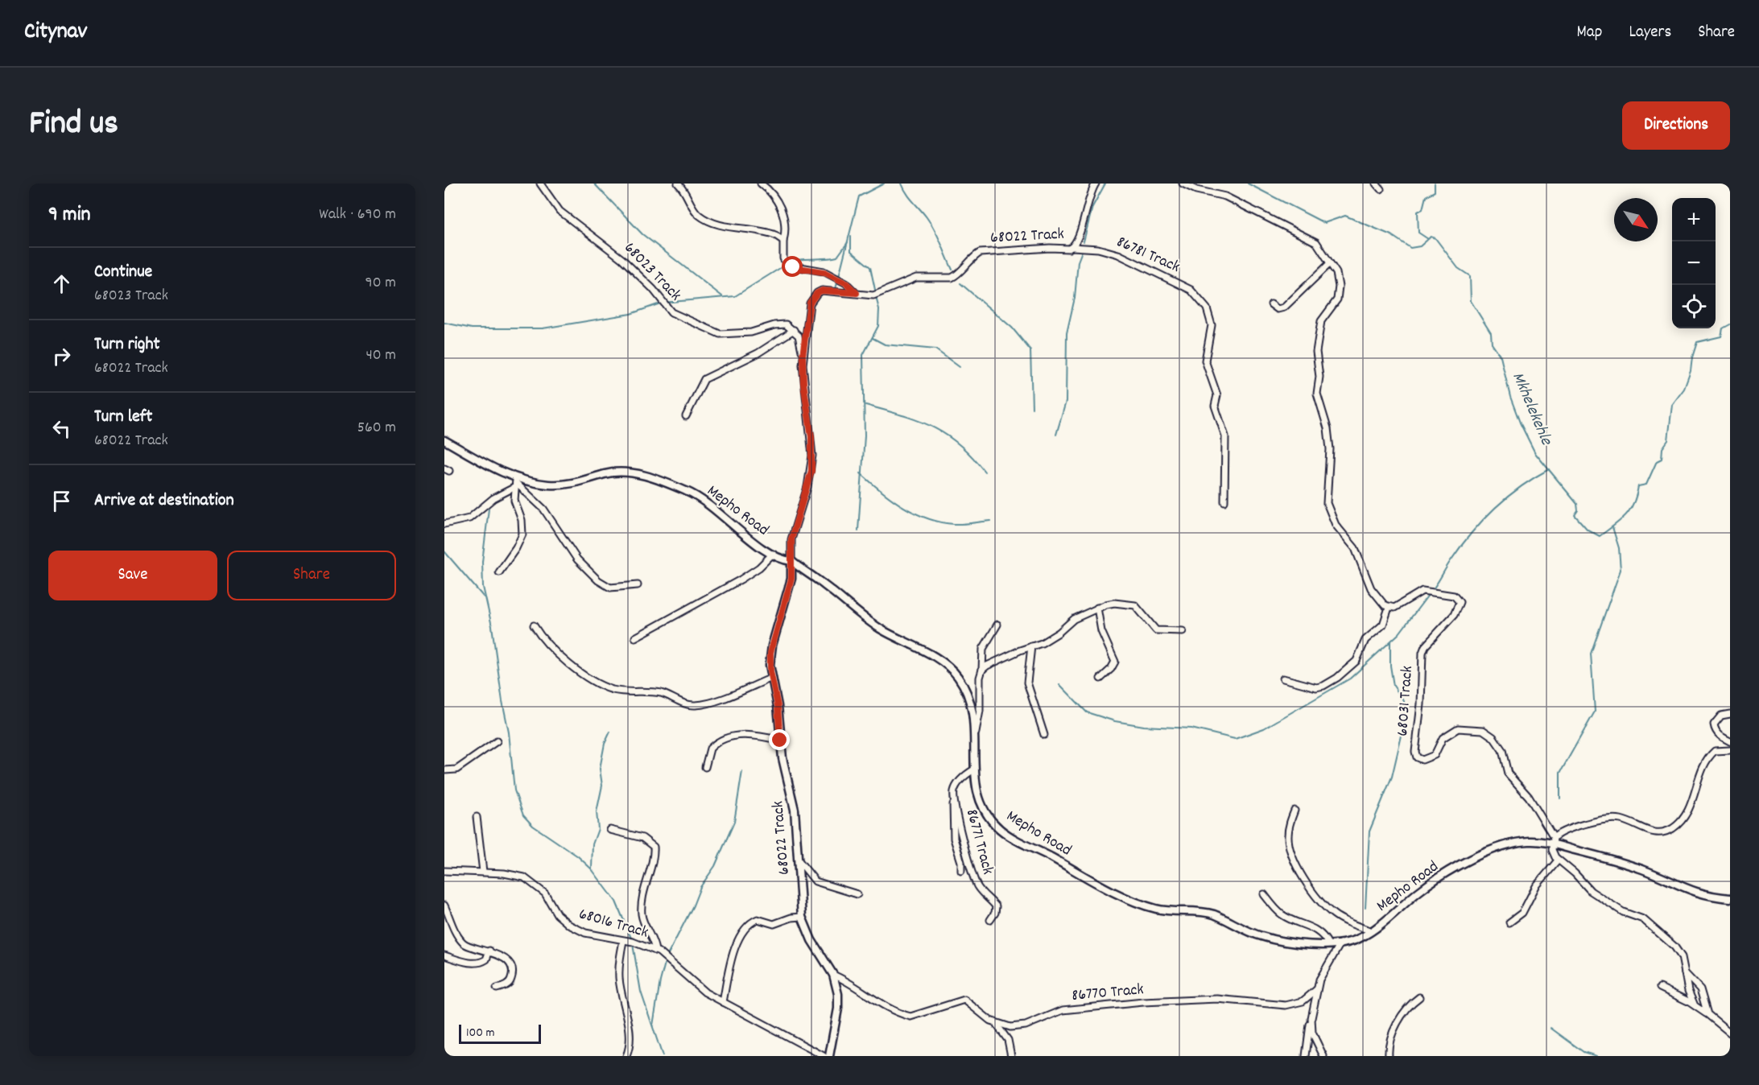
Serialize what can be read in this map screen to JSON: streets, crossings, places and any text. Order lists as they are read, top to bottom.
{
  "streets": {
    "street": [
      "68022 Track",
      "86781 Track",
      "68023 Track",
      "Mepho Road",
      "68031 Track",
      "86771 Track",
      "68016 Track",
      "86770 Track"
    ]
  },
  "crossings": [
    ["68022 Track", "86781 Track"],
    ["68022 Track", "Mepho Road"],
    ["Mepho Road", "68031 Track"],
    ["Mepho Road", "86771 Track"]
  ],
  "water": ["Mkhelekehle"],
  "scale_bar": "100 m",
  "north": "bottom right",
  "page": {
    "header": "Citynav",
    "nav": ["Map", "Layers", "Share"],
    "title": "Find us",
    "buttons": [
      "Directions",
      ["Save", "Share"]
    ],
    "heading": ["9 min", "Walk · 690 m"],
    "map_buttons": ["+", "−"],
    "list": [
      ["Continue", "68023 Track", "90 m"],
      ["Turn right", "68022 Track", "40 m"],
      ["Turn left", "68022 Track", "560 m"],
      "Arrive at destination"
    ],
    "scale": "100 m"
  }
}
